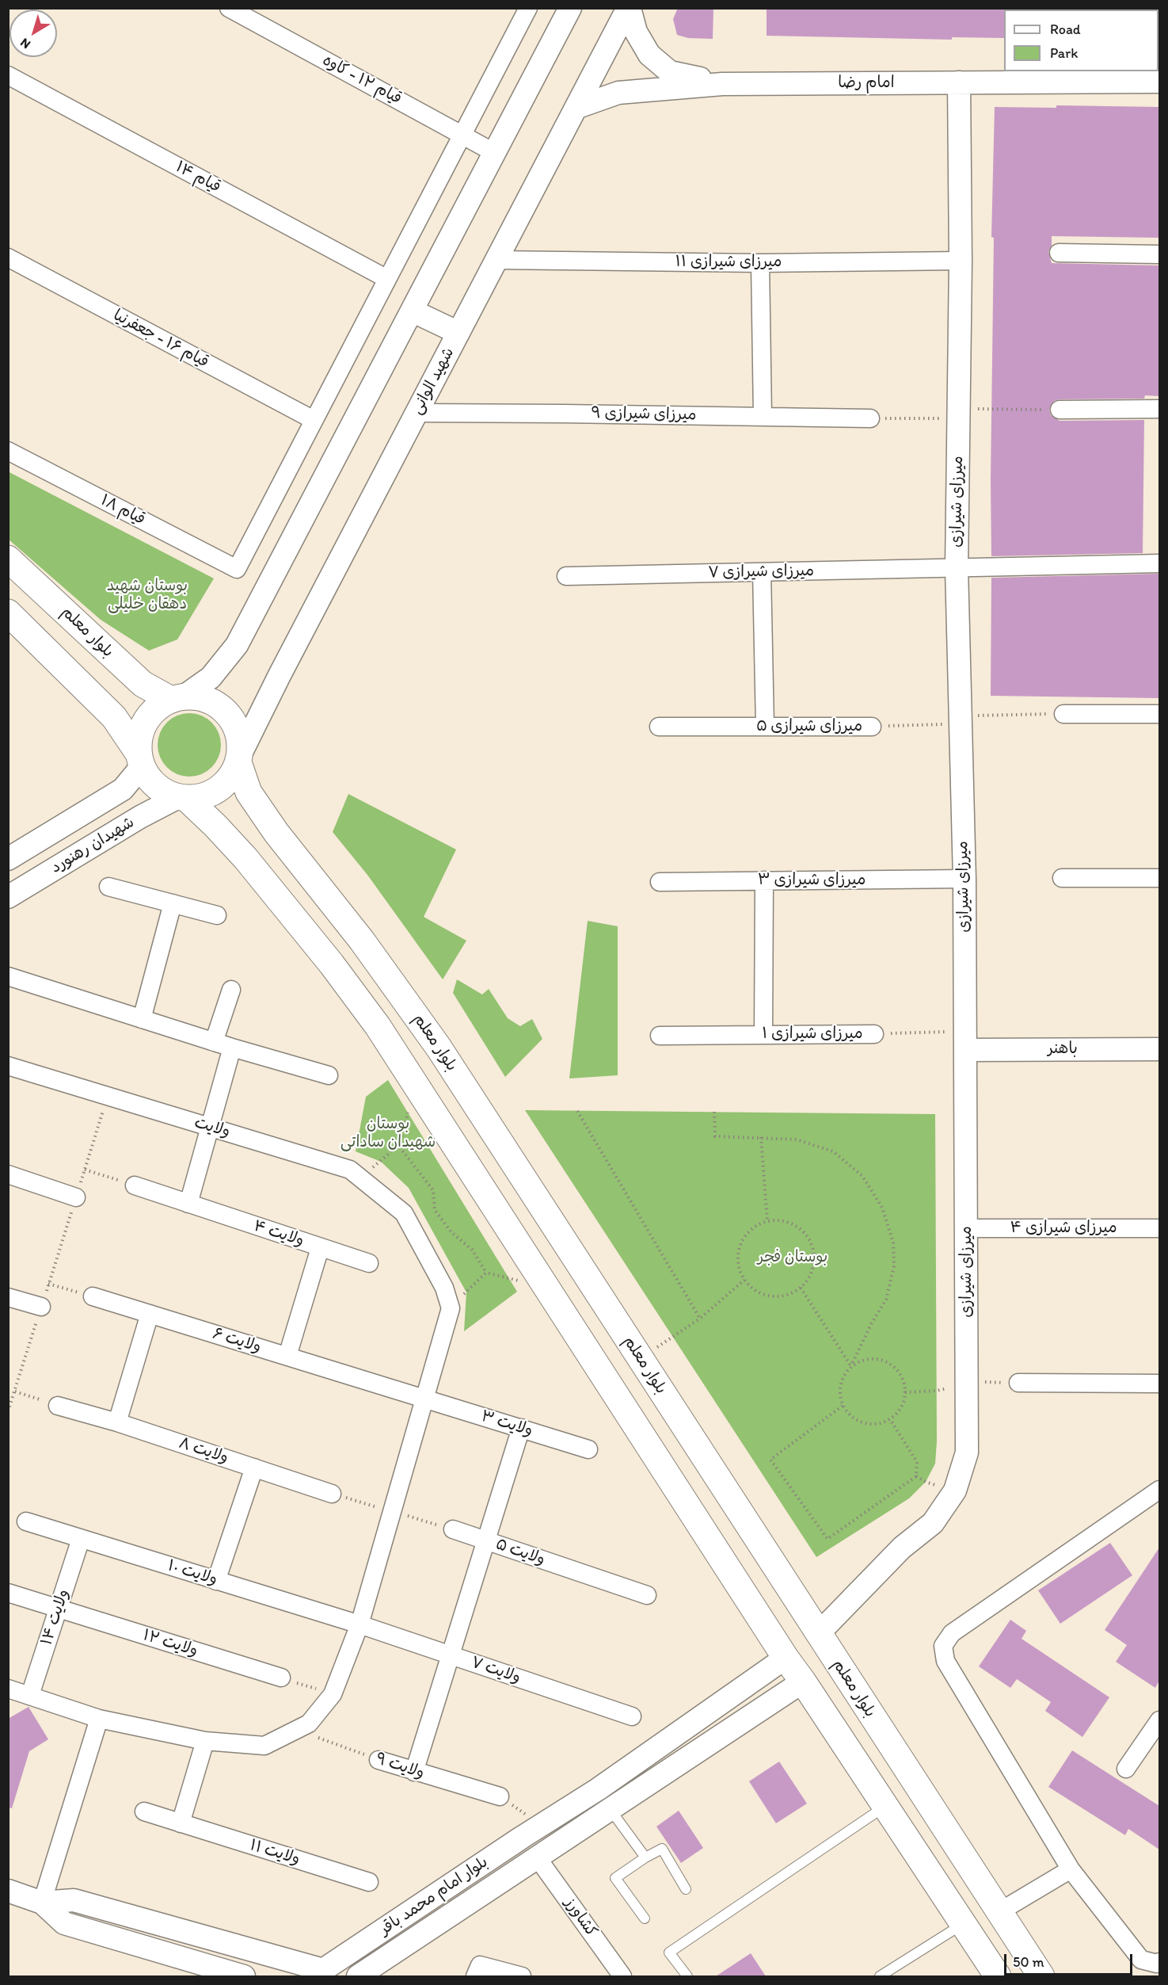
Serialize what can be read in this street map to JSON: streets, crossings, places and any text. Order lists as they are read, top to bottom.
{
  "streets": {
    "main road": ["بلوار معلم"],
    "street": [
      "قیام ۱۲ - کاوه",
      "امام رضا",
      "قیام ۱۴",
      "میرزای شیرازی ۱۱",
      "قیام ۱۶ - جعفرنیا",
      "شهید الوانی",
      "میرزای شیرازی ۹",
      "میرزای شیرازی",
      "قیام ۱۸",
      "میرزای شیرازی ۷",
      "میرزای شیرازی ۵",
      "شهیدان رهنورد",
      "میرزای شیرازی ۳",
      "میرزای شیرازی ۱",
      "باهنر",
      "ولایت",
      "میرزای شیرازی ۴",
      "ولایت ۴",
      "ولایت ۶",
      "ولایت ۳",
      "ولایت ۸",
      "ولایت ۵",
      "ولایت ۱۰",
      "ولایت ۱۴",
      "ولایت ۱۲",
      "ولایت ۷",
      "ولایت ۹",
      "ولایت ۱۱",
      "بلوار امام محمد باقر",
      "کشاورز"
    ]
  },
  "crossings": [
    ["امام رضا", "شهید الوانی"],
    ["امام رضا", "میرزای شیرازی"],
    ["میرزای شیرازی ۱۱", "شهید الوانی"],
    ["میرزای شیرازی ۱۱", "میرزای شیرازی"],
    ["قیام ۱۶ - جعفرنیا", "قیام ۱۸"],
    ["شهید الوانی", "میرزای شیرازی ۹"],
    ["شهید الوانی", "بلوار معلم"],
    ["شهید الوانی", "شهیدان رهنورد"],
    ["میرزای شیرازی", "میرزای شیرازی ۷"],
    ["میرزای شیرازی", "بلوار معلم"],
    ["میرزای شیرازی", "میرزای شیرازی ۵"],
    ["میرزای شیرازی", "میرزای شیرازی ۳"],
    ["میرزای شیرازی", "میرزای شیرازی ۱"],
    ["میرزای شیرازی", "باهنر"],
    ["میرزای شیرازی", "میرزای شیرازی ۴"],
    ["بلوار معلم", "شهیدان رهنورد"],
    ["میرزای شیرازی ۱", "باهنر"],
    ["ولایت ۶", "ولایت ۳"],
    ["ولایت ۱۰", "ولایت ۱۴"],
    ["ولایت ۱۰", "ولایت ۷"],
    ["ولایت ۱۴", "ولایت ۱۲"],
    ["بلوار امام محمد باقر", "کشاورز"]
  ],
  "parks": ["بوستان شهید دهقان خلیلی", "بوستان شهیدان ساداتی", "بوستان فجر"],
  "legend": ["Road", "Park"],
  "scale_bar": "50 m",
  "north": "bottom left"
}
